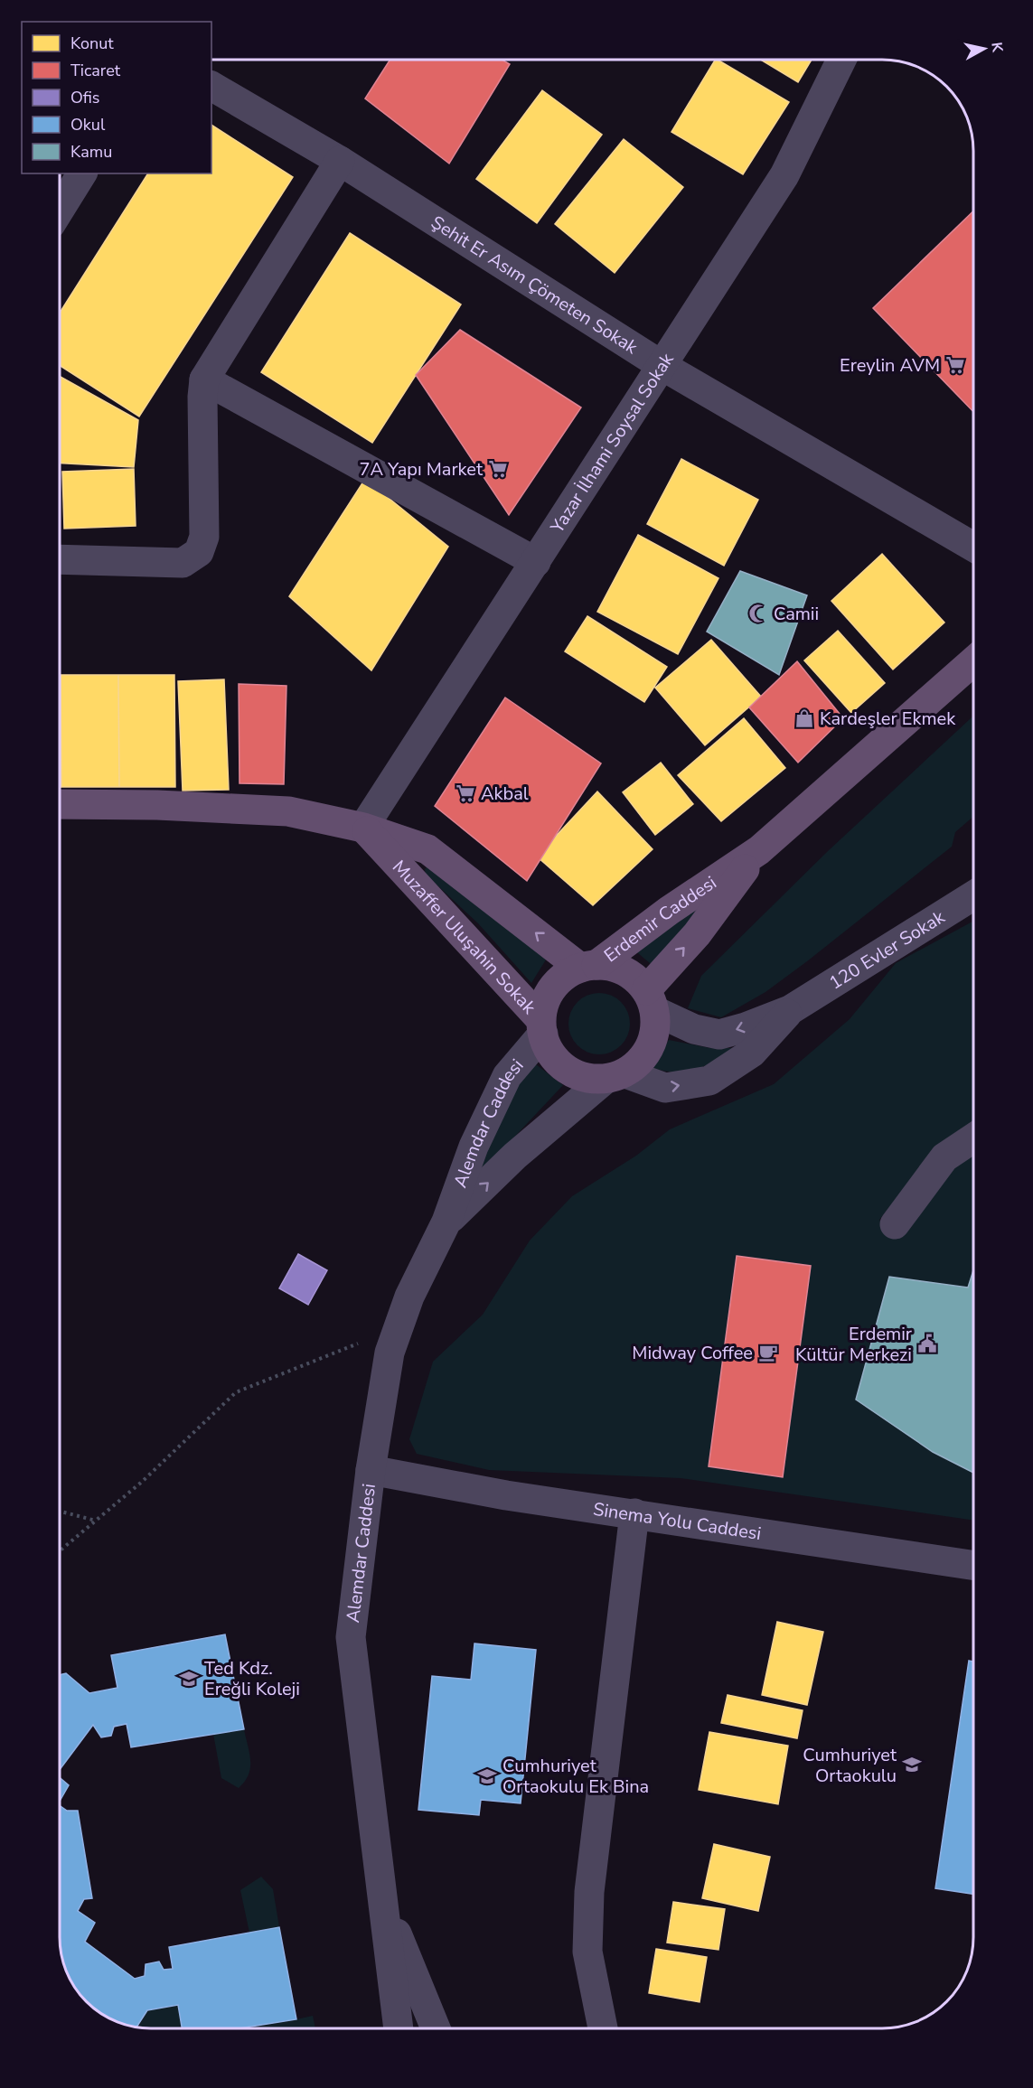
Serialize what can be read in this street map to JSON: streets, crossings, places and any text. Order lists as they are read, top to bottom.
{
  "streets": {
    "main road": ["Erdemir Caddesi", "Muzaffer Uluşahin Sokak", "Alemdar Caddesi"],
    "street": [
      "Şehit Er Asım Çömeten Sokak",
      "Yazar İlhami Soysal Sokak",
      "120 Evler Sokak",
      "Sinema Yolu Caddesi"
    ]
  },
  "crossings": [
    ["Şehit Er Asım Çömeten Sokak", "Yazar İlhami Soysal Sokak"],
    ["Yazar İlhami Soysal Sokak", "Muzaffer Uluşahin Sokak"],
    ["Erdemir Caddesi", "Muzaffer Uluşahin Sokak"],
    ["Erdemir Caddesi", "120 Evler Sokak"],
    ["Erdemir Caddesi", "Alemdar Caddesi"],
    ["Muzaffer Uluşahin Sokak", "120 Evler Sokak"],
    ["Muzaffer Uluşahin Sokak", "Alemdar Caddesi"],
    ["120 Evler Sokak", "Alemdar Caddesi"],
    ["Alemdar Caddesi", "Sinema Yolu Caddesi"]
  ],
  "places": {
    "supermarket": ["Ereylin AVM", "7A Yapı Market", "Akbal"],
    "mosque": ["Camii"],
    "shop": ["Kardeşler Ekmek"],
    "public building": ["Erdemir Kültür Merkezi"],
    "cafe": ["Midway Coffee"],
    "school or university": ["Ted Kdz. Ereğli Koleji", "Cumhuriyet Ortaokulu", "Cumhuriyet Ortaokulu Ek Bina"]
  },
  "legend": [
    "Konut",
    "Ticaret",
    "Ofis",
    "Okul",
    "Kamu"
  ],
  "north": "right"
}
